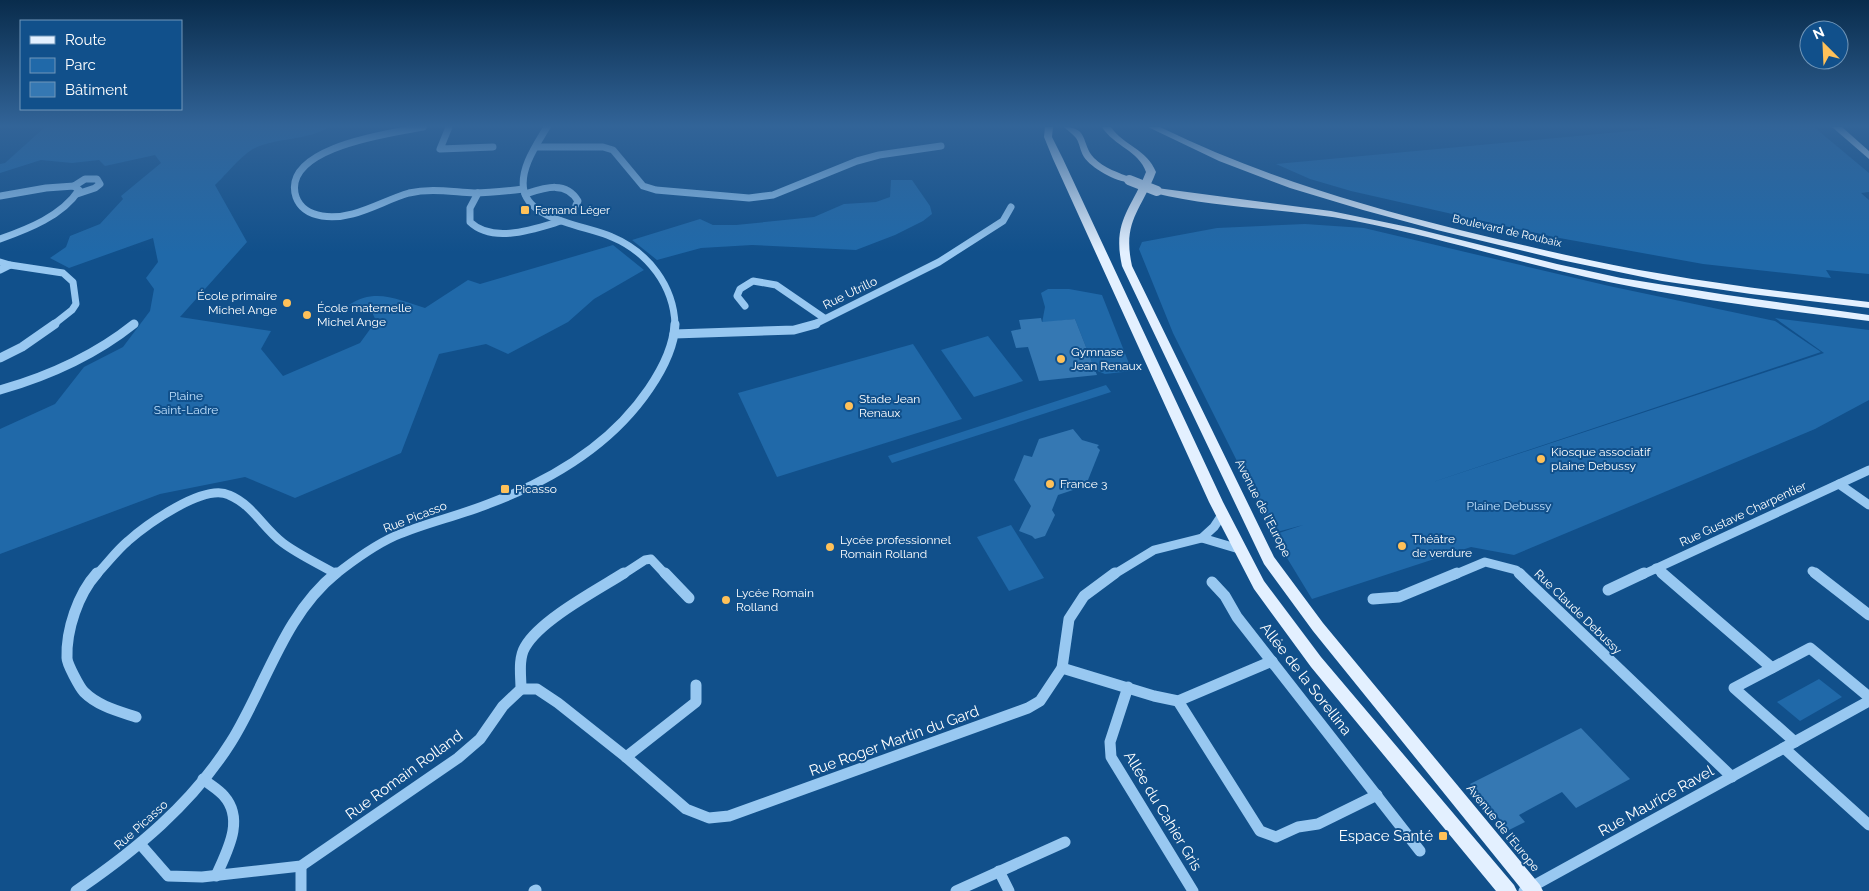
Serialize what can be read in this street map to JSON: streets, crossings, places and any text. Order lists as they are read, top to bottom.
{
  "streets": {
    "main road": ["Boulevard de Roubaix", "Avenue de l'Europe"],
    "street": [
      "Rue Utrillo",
      "Rue Gustave Charpentier",
      "Rue Picasso",
      "Rue Claude Debussy",
      "Allée de la Sorellina",
      "Rue Roger Martin du Gard",
      "Rue Romain Rolland",
      "Rue Maurice Ravel",
      "Allée du Cahier Gris"
    ]
  },
  "crossings": [
    ["Rue Utrillo", "Rue Picasso"],
    ["Avenue de l'Europe", "Rue Maurice Ravel"],
    ["Rue Picasso", "Rue Romain Rolland"],
    ["Rue Claude Debussy", "Rue Maurice Ravel"],
    ["Rue Roger Martin du Gard", "Rue Romain Rolland"]
  ],
  "parks": ["Plaine Saint-Ladre", "Plaine Debussy"],
  "places": {
    "transit": ["Fernand Léger", "Picasso", "Espace Santé"],
    "other": [
      "École primaire Michel Ange",
      "École maternelle Michel Ange",
      "Gymnase Jean Renaux",
      "Stade Jean Renaux",
      "Kiosque associatif plaine Debussy",
      "France 3",
      "Théâtre de verdure",
      "Lycée professionnel Romain Rolland",
      "Lycée Romain Rolland"
    ]
  },
  "legend": ["Route", "Parc", "Bâtiment"],
  "north": "top left"
}
